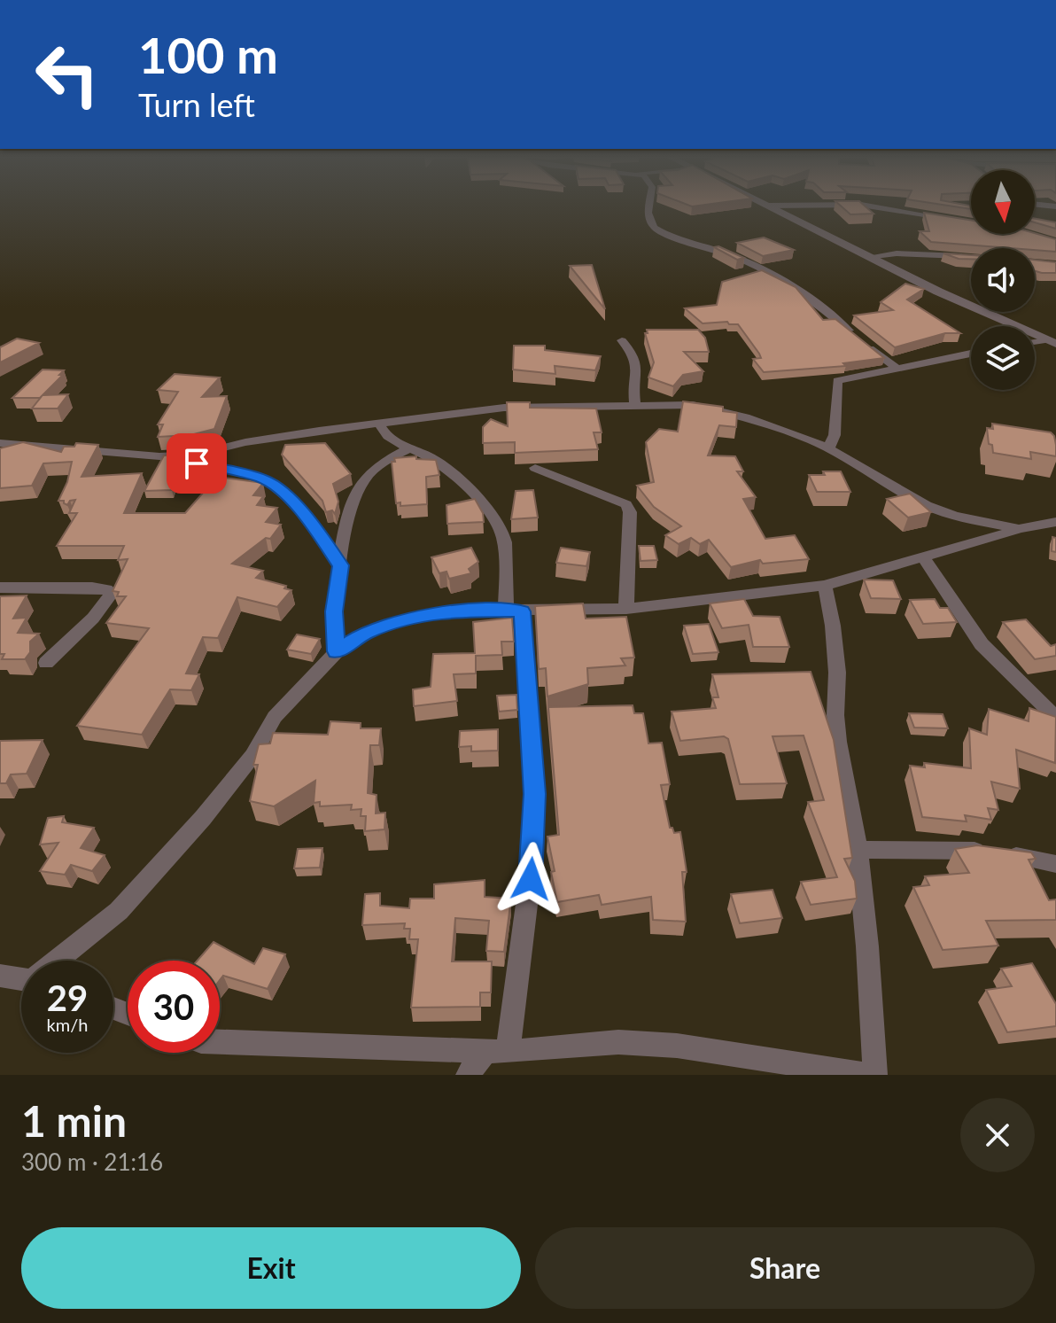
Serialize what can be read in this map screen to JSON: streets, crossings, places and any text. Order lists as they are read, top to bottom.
{
  "north": "bottom",
  "page": {
    "turn": ["100 m", "Turn left"],
    "speed": "29 km/h",
    "limit": "30",
    "heading": ["1 min", "300 m · 21:16"],
    "buttons": ["Exit", "Share"]
  }
}
